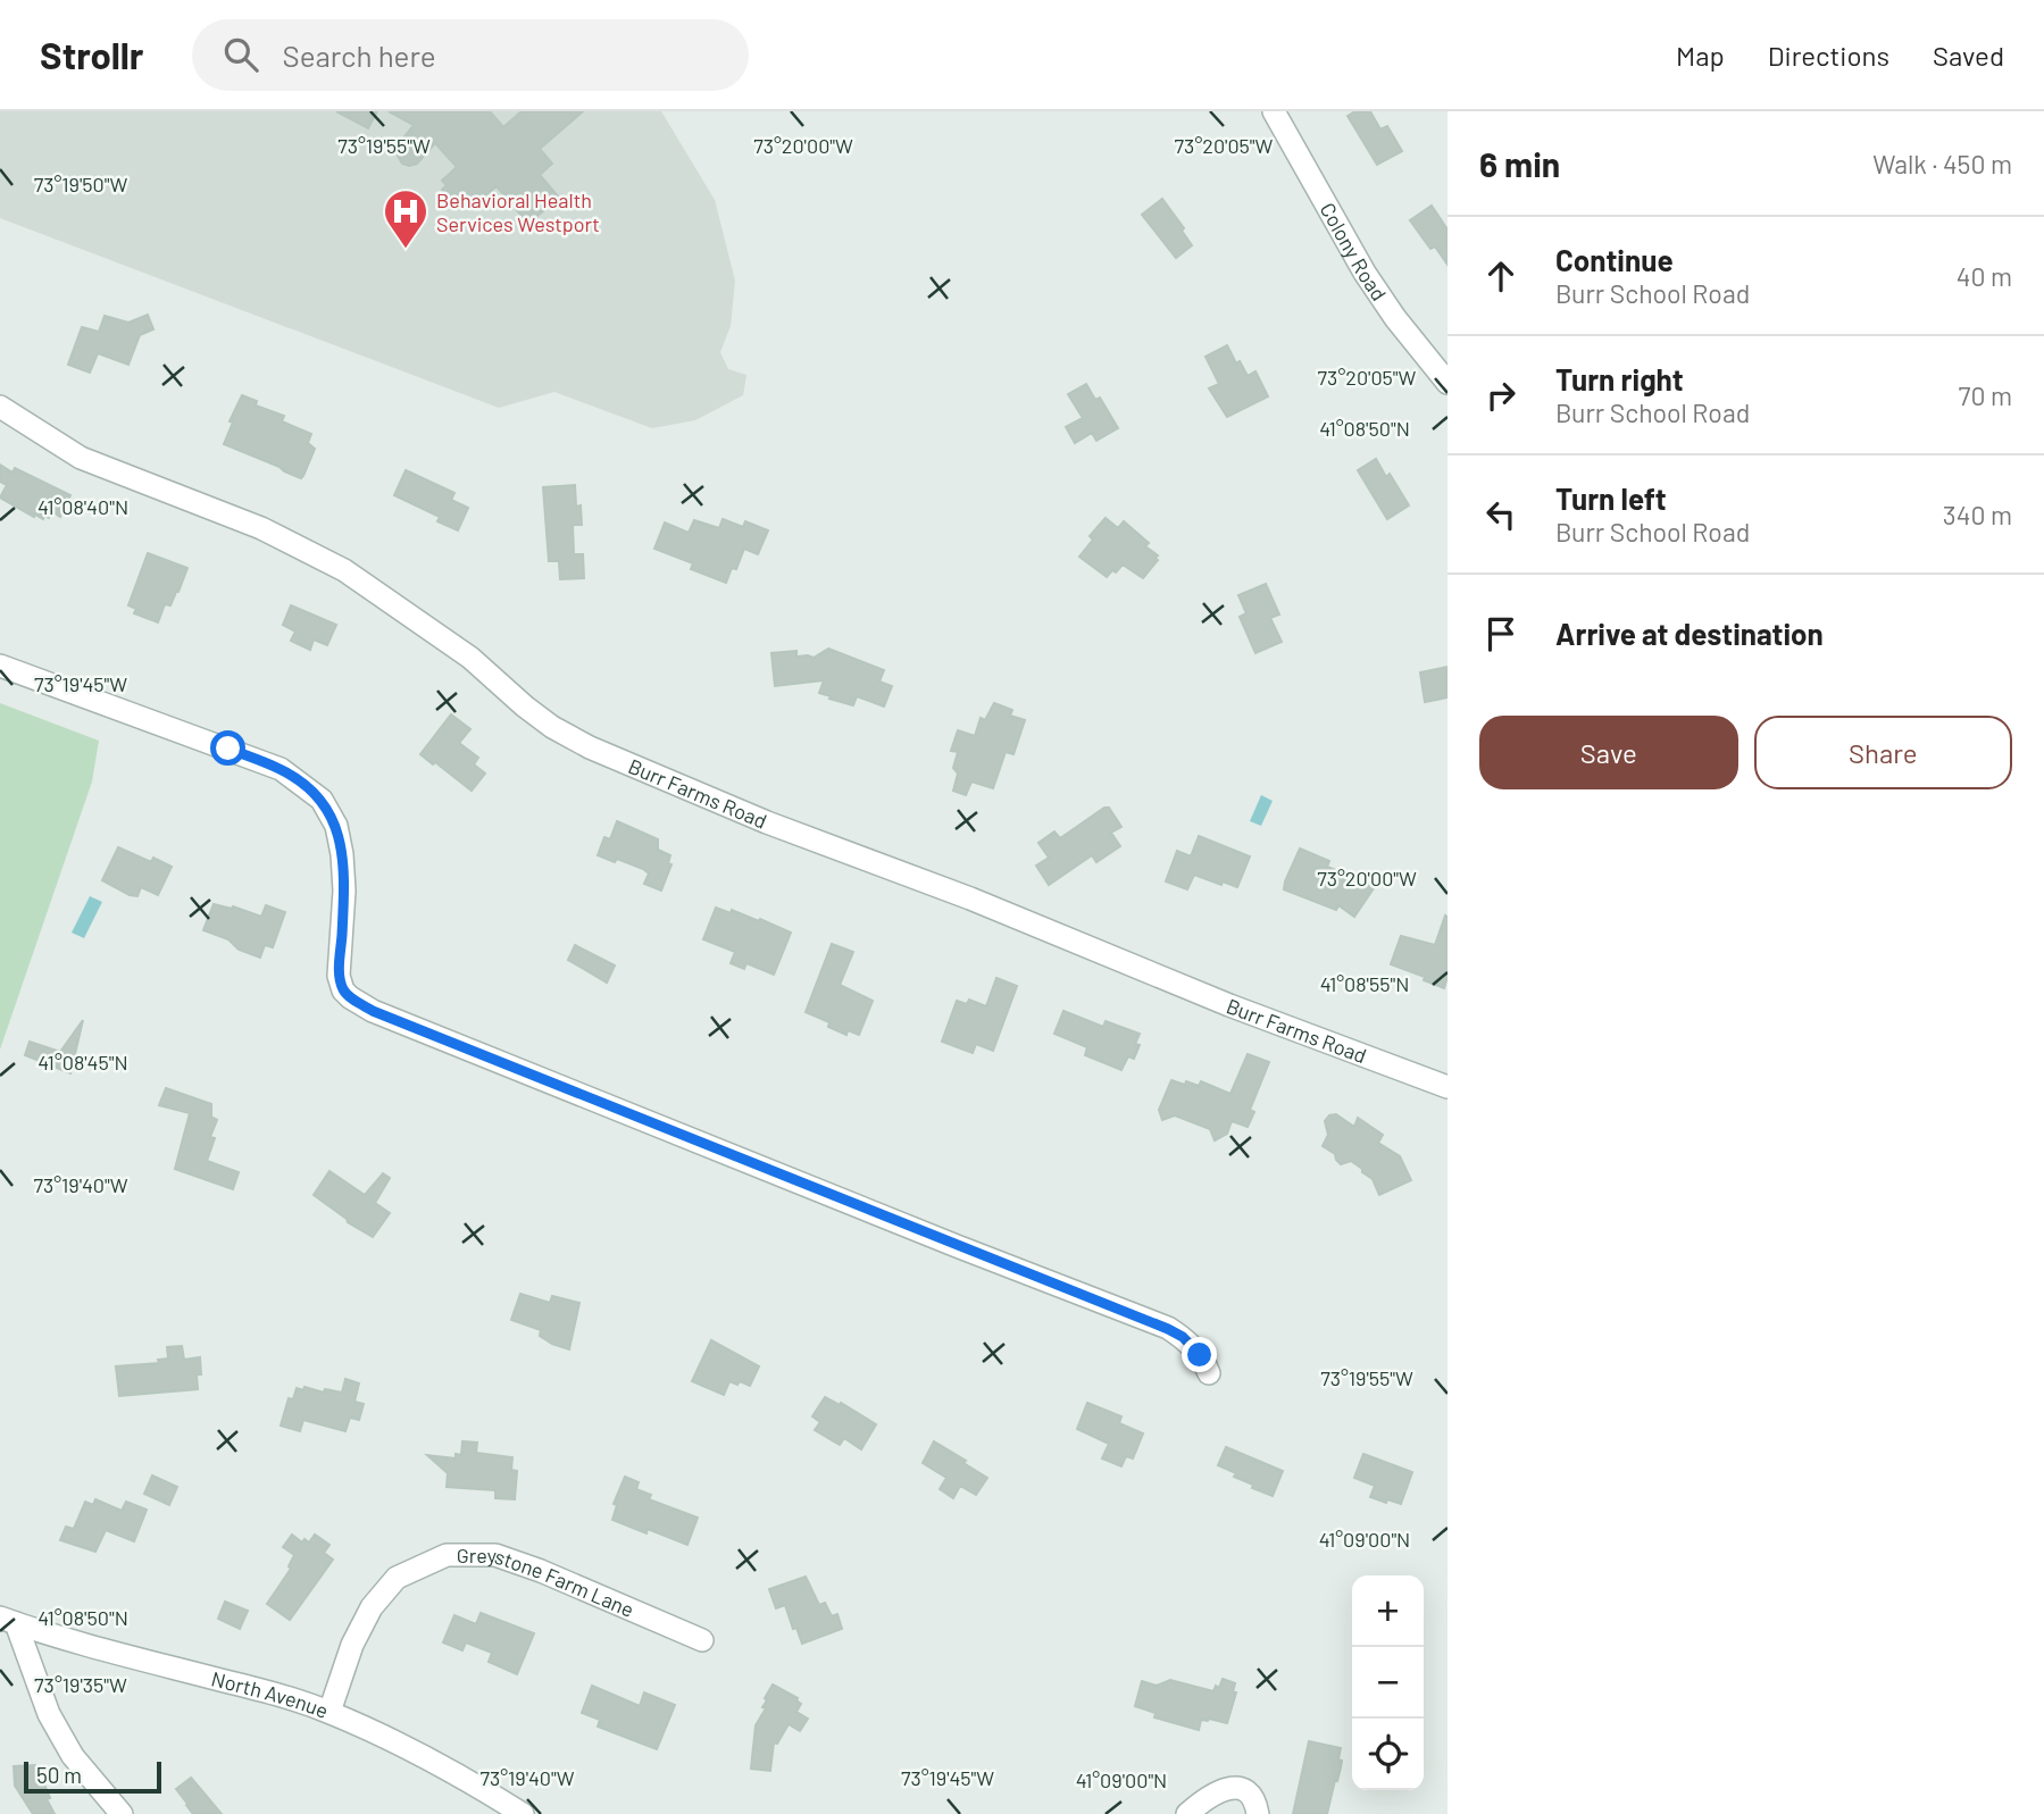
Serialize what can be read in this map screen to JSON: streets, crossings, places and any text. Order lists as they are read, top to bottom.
{
  "streets": {
    "street": [
      "Colony Road",
      "Burr Farms Road",
      "Greystone Farm Lane",
      "North Avenue"
    ]
  },
  "crossings": [
    ["Greystone Farm Lane", "North Avenue"]
  ],
  "places": {
    "hospital": ["Behavioral Health Services Westport"]
  },
  "scale_bar": "50 m",
  "page": {
    "header": "Strollr",
    "search": "Search here",
    "nav": ["Map", "Directions", "Saved"],
    "heading": ["6 min", "Walk · 450 m"],
    "list": [
      ["Continue", "Burr School Road", "40 m"],
      ["Turn right", "Burr School Road", "70 m"],
      ["Turn left", "Burr School Road", "340 m"],
      "Arrive at destination"
    ],
    "buttons": ["Save", "Share"],
    "map_buttons": ["+", "−"],
    "scale": "50 m"
  },
  "coordinates": [
    "73°19'55\"W",
    "73°20'00\"W",
    "73°20'05\"W",
    "73°19'50\"W",
    "41°08'50\"N",
    "41°08'40\"N",
    "73°19'45\"W",
    "41°08'55\"N",
    "41°08'45\"N",
    "73°19'40\"W",
    "41°09'00\"N",
    "73°19'35\"W"
  ]
}
